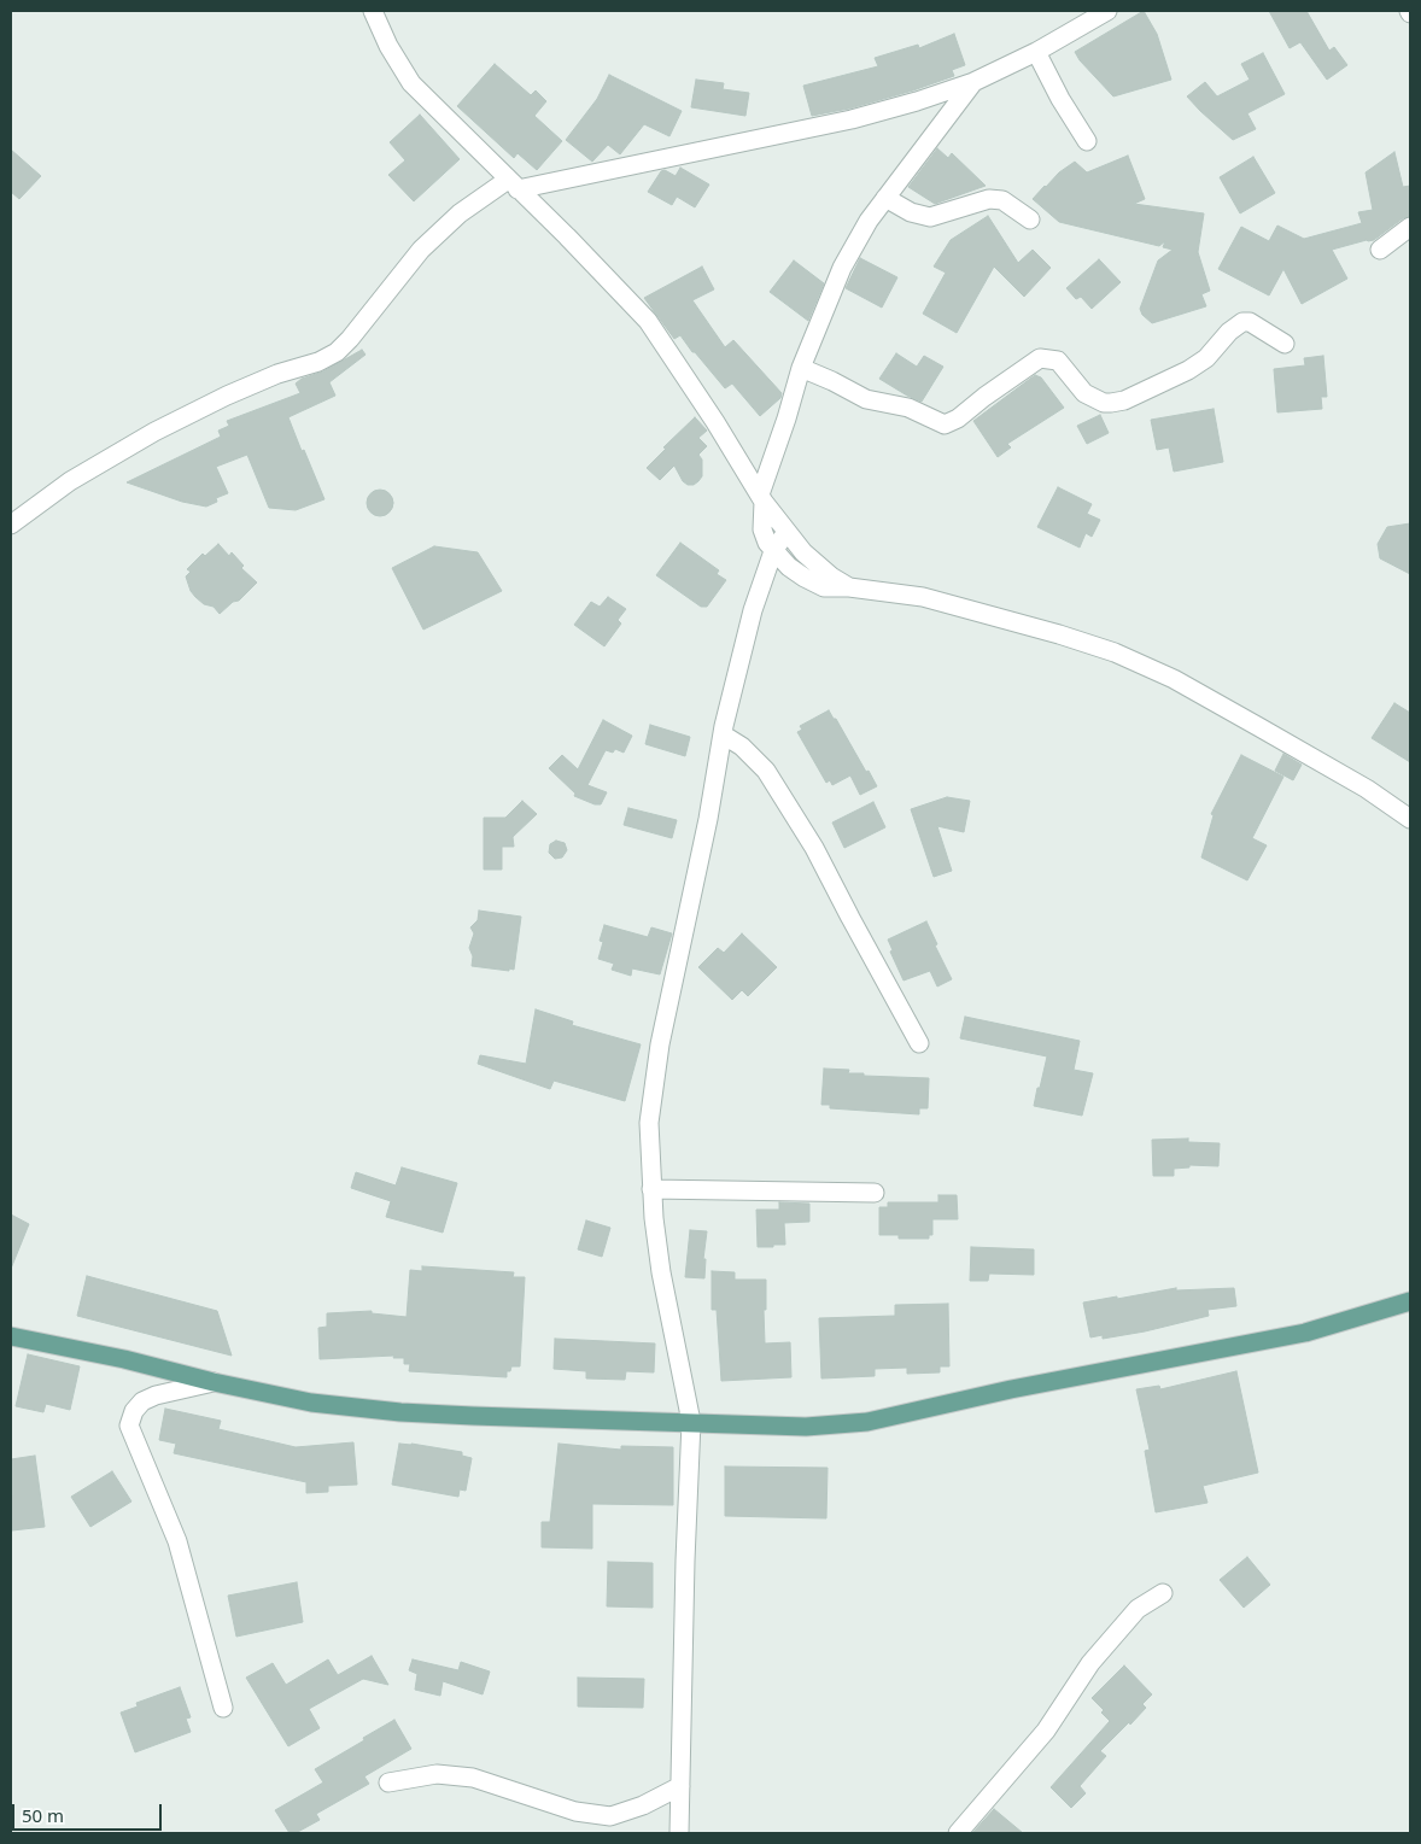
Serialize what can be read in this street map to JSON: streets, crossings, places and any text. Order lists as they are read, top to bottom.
{
  "scale_bar": "50 m"
}
